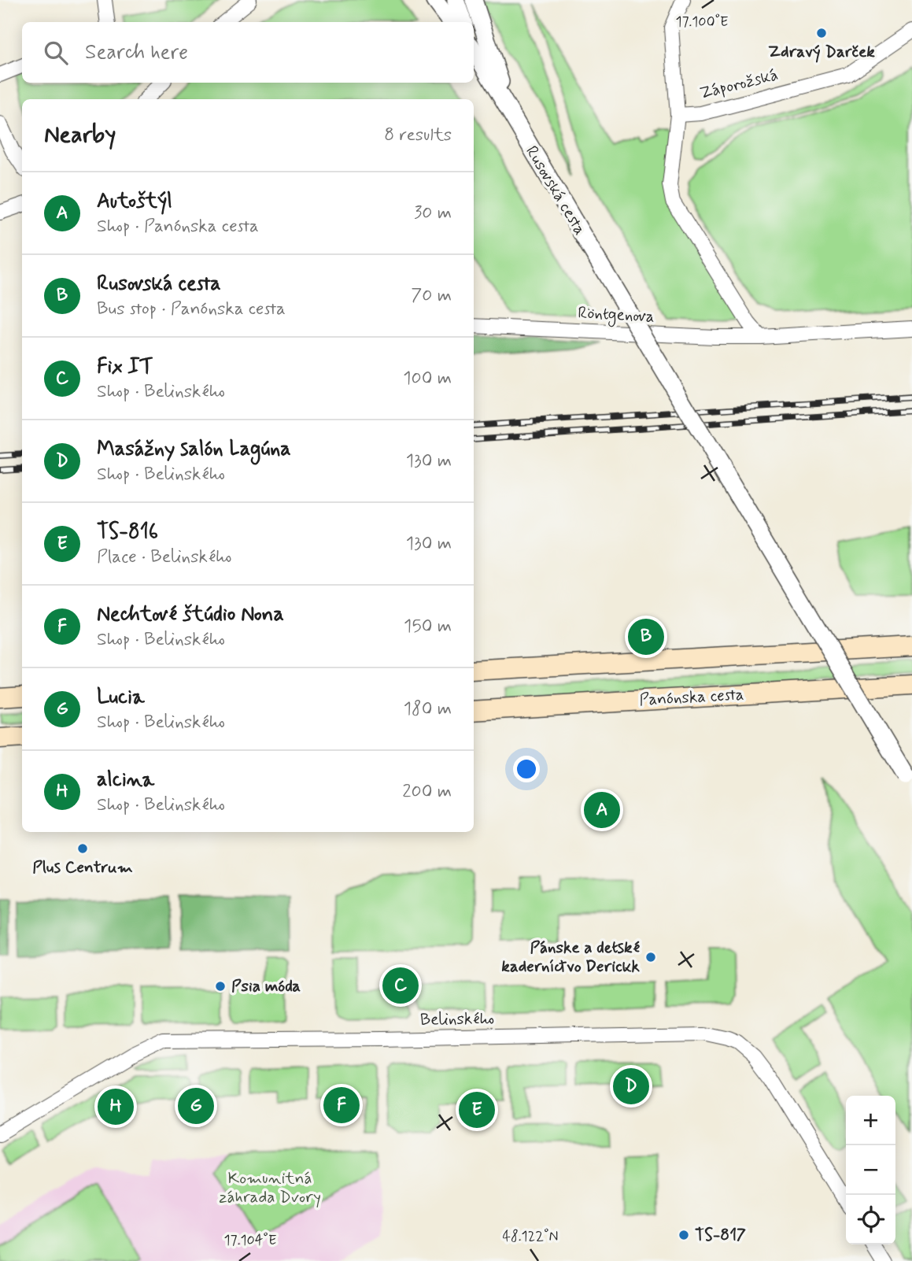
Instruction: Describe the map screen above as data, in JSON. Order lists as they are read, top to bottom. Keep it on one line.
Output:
{"streets":{"main road":["Panónska cesta"],"street":["Záporožská","Rusovská cesta","Röntgenova","Belinského"]},"parks":["Komunitná záhrada Dvory"],"places":["Zdravý Darček","Plus Centrum","Pánske a detské kaderníctvo Derickk","Psia móda","TS-817"],"page":{"search":"Search here","heading":["Nearby","8 results"],"list":[{"mark":"A","name":"Autoštýl","note":"Shop · Panónska cesta","value":"30 m"},{"mark":"B","name":"Rusovská cesta","note":"Bus stop · Panónska cesta","value":"70 m"},{"mark":"C","name":"Fix IT","note":"Shop · Belinského","value":"100 m"},{"mark":"D","name":"Masážny salón Lagúna","note":"Shop · Belinského","value":"130 m"},{"mark":"E","name":"TS-816","note":"Place · Belinského","value":"130 m"},{"mark":"F","name":"Nechtové štúdio Nona","note":"Shop · Belinského","value":"150 m"},{"mark":"G","name":"Lucia","note":"Shop · Belinského","value":"180 m"},{"mark":"H","name":"alcina","note":"Shop · Belinského","value":"200 m"}],"pins":["B","A","C","D","F","G","H","E"],"map_buttons":["+","−"]},"coordinates":["17.100°E","48.122°N","17.104°E"]}
